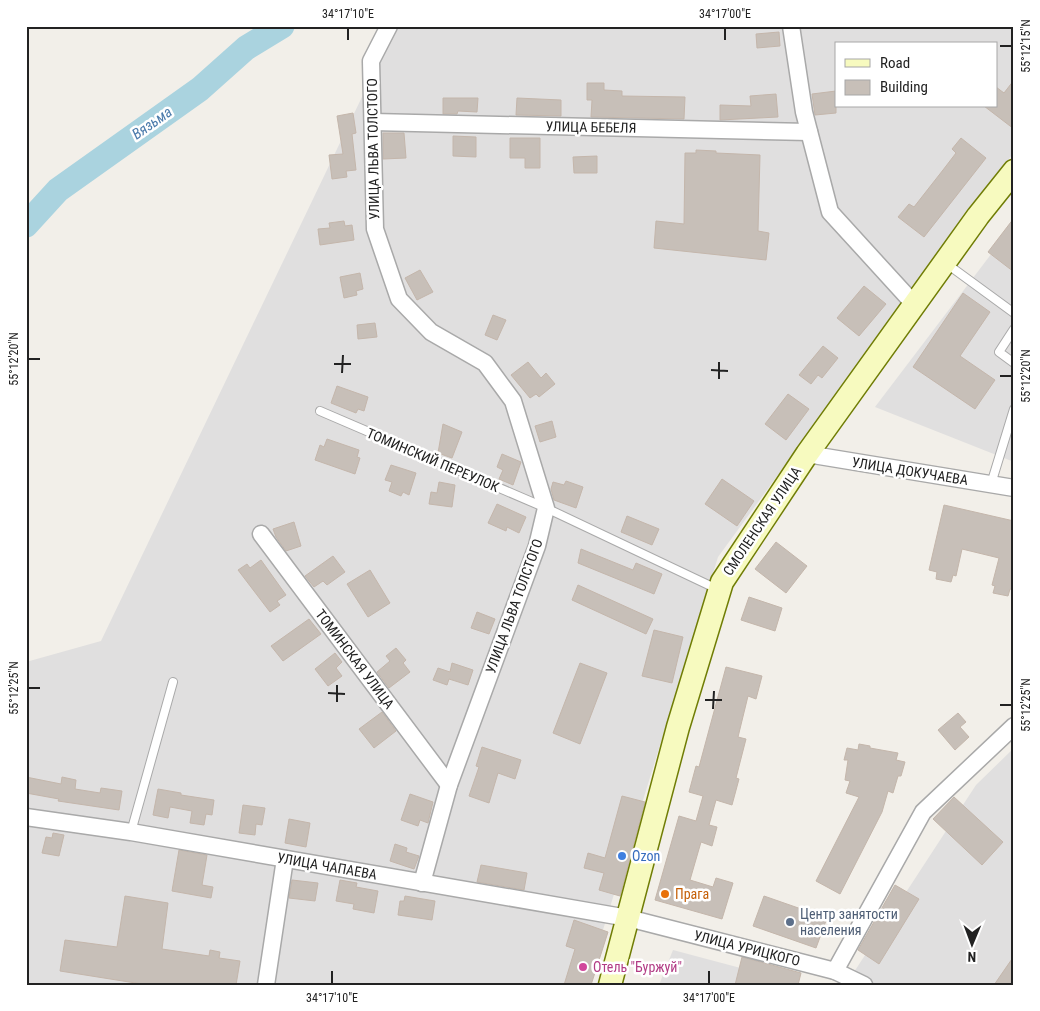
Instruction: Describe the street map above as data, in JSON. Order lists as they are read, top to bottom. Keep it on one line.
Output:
{"streets":{"main road":["СМОЛЕНСКАЯ УЛИЦА"],"street":["УЛИЦА БЕБЕЛЯ","УЛИЦА ЛЬВА ТОЛСТОГО","УЛИЦА ДОКУЧАЕВА","ТОМИНСКАЯ УЛИЦА","УЛИЦА ЧАПАЕВА","УЛИЦА УРИЦКОГО"],"lane":["ТОМИНСКИЙ ПЕРЕУЛОК"]},"crossings":[["УЛИЦА БЕБЕЛЯ","УЛИЦА ЛЬВА ТОЛСТОГО"],["УЛИЦА ЛЬВА ТОЛСТОГО","ТОМИНСКИЙ ПЕРЕУЛОК"],["УЛИЦА ЛЬВА ТОЛСТОГО","ТОМИНСКАЯ УЛИЦА"],["УЛИЦА ЛЬВА ТОЛСТОГО","УЛИЦА ЧАПАЕВА"],["ТОМИНСКИЙ ПЕРЕУЛОК","СМОЛЕНСКАЯ УЛИЦА"],["УЛИЦА ДОКУЧАЕВА","СМОЛЕНСКАЯ УЛИЦА"],["СМОЛЕНСКАЯ УЛИЦА","УЛИЦА ЧАПАЕВА"],["СМОЛЕНСКАЯ УЛИЦА","УЛИЦА УРИЦКОГО"],["УЛИЦА ЧАПАЕВА","УЛИЦА УРИЦКОГО"]],"water":["Вязьма"],"places":["Ozon","Прага","Центр занятости населения","Отель \"Буржуй\""],"legend":["Road","Building"],"north":"bottom","coordinates":["34°17'10\"E","34°17'00\"E","55°12'15\"N","55°12'20\"N","55°12'25\"N"]}
